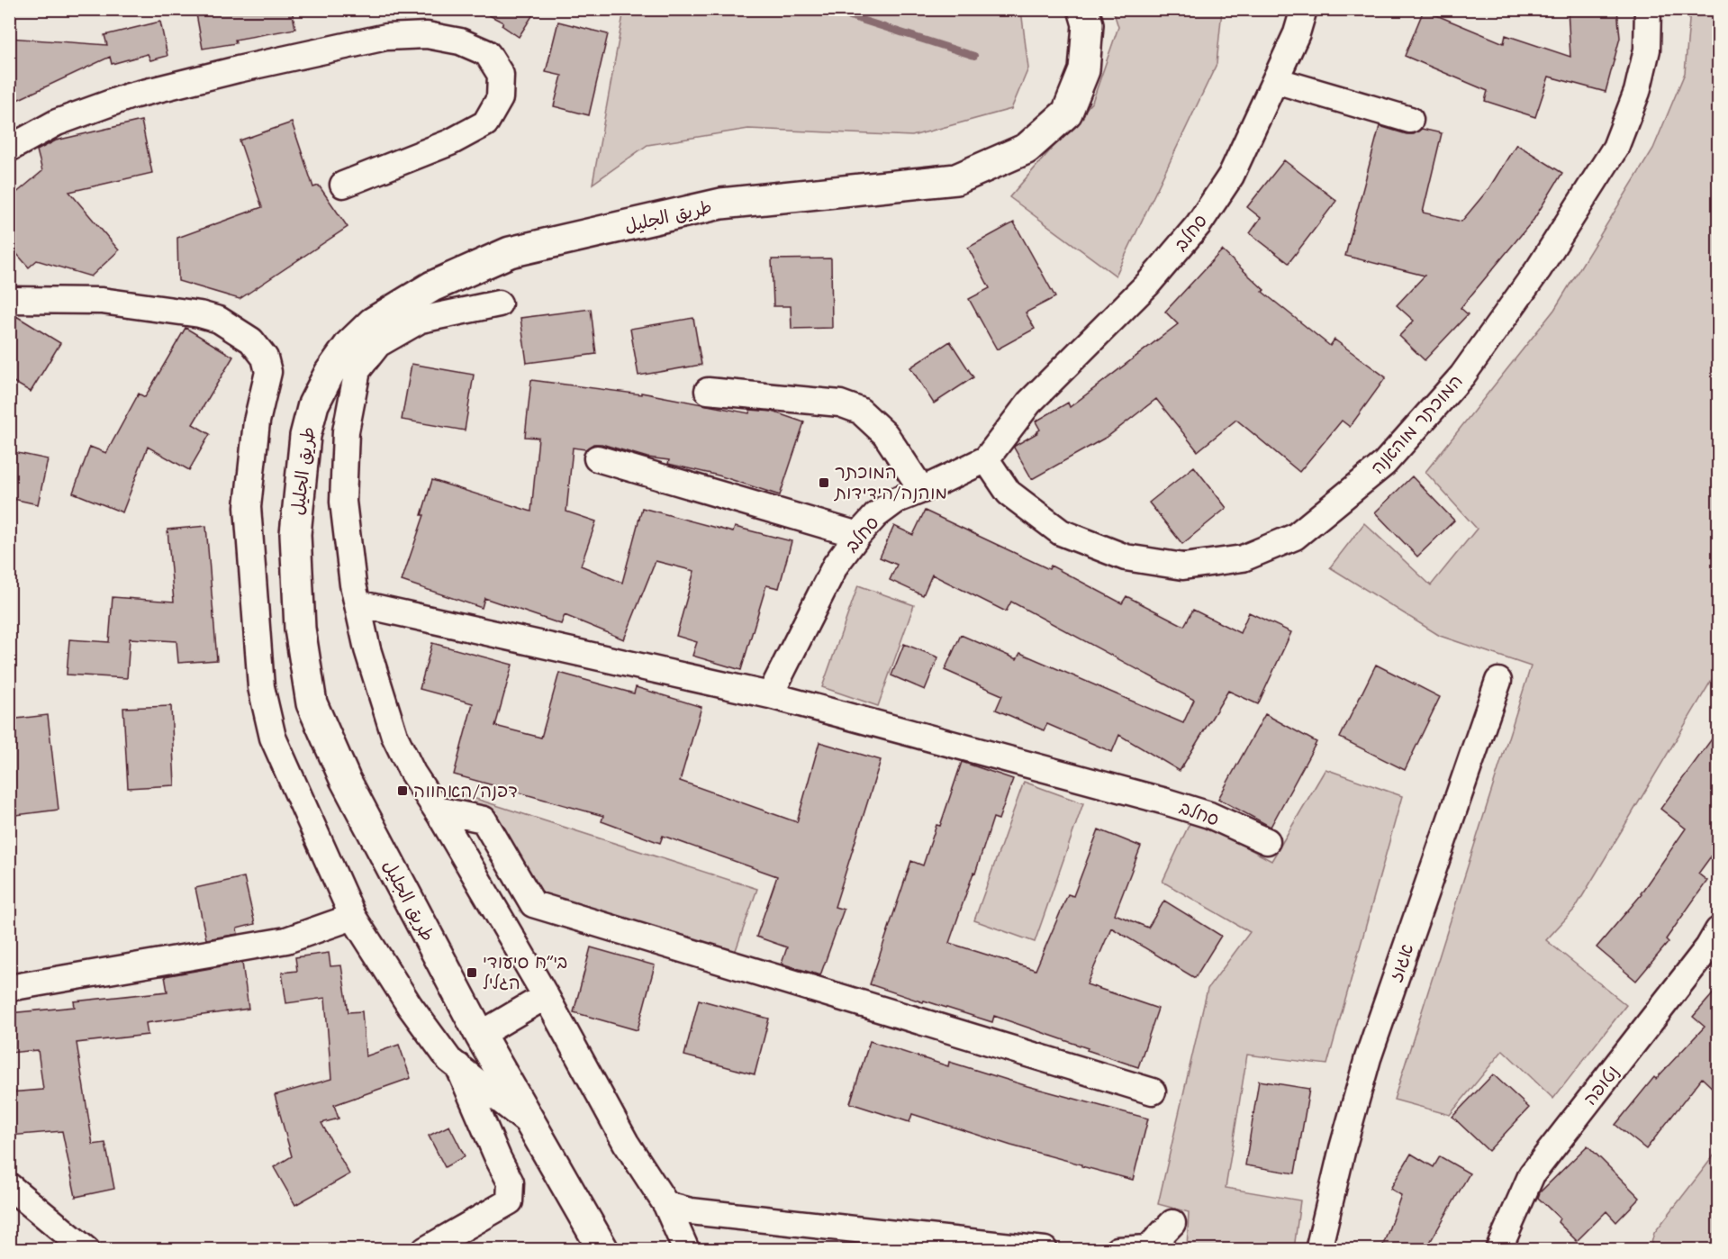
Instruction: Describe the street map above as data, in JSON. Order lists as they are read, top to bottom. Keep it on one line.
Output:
{"streets":{"main road":["طريق الجليل"],"street":["סחלב","המוכתר מוהאנה","אגוז","נטופה"]},"crossings":[["סחלב","המוכתר מוהאנה"]],"places":{"transit":["המוכתר מוהנה/הידידות","דפנה/האחווה","בי״ח סיעודי הגליל"]}}
